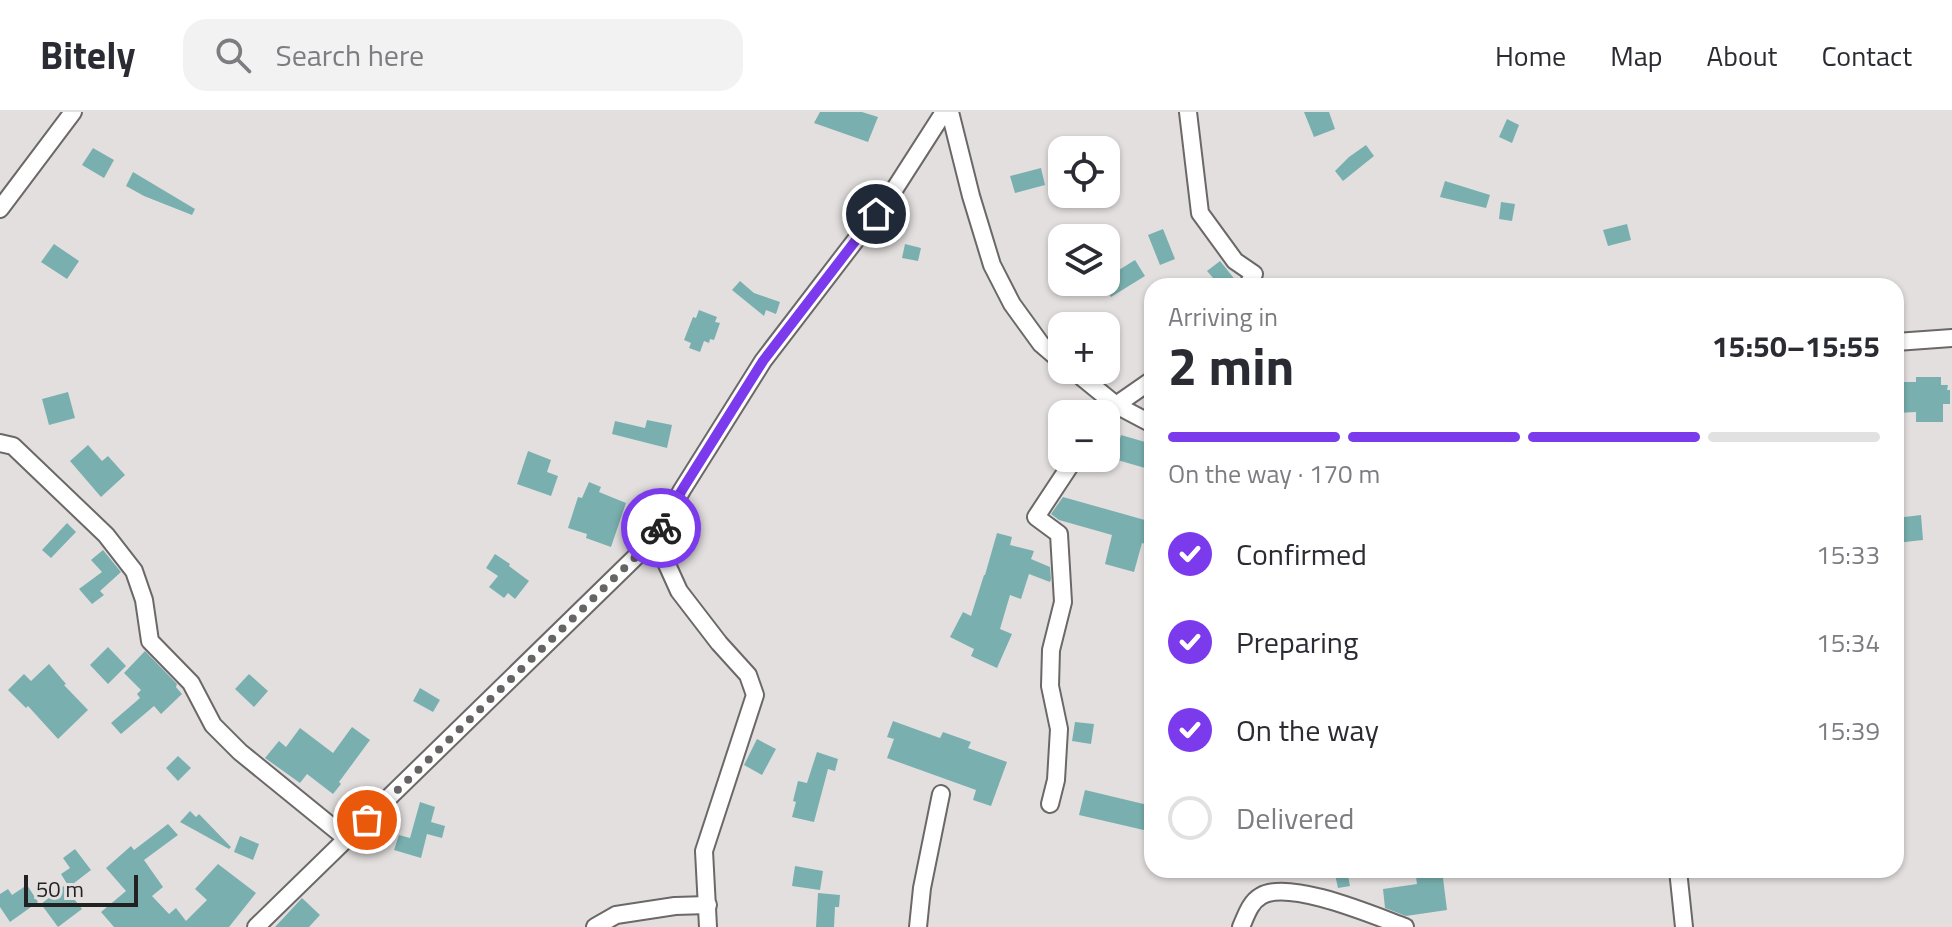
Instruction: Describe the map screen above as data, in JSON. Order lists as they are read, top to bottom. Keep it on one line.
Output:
{"scale_bar":"50 m","page":{"header":"Bitely","search":"Search here","nav":["Home","Map","About","Contact"],"map_buttons":["+","−"],"heading":["2 min","Arriving in","15:50–15:55"],"bar":"On the way · 170 m","list":[["Confirmed","15:33"],["Preparing","15:34"],["On the way","15:39"],"Delivered"],"scale":"50 m"}}
